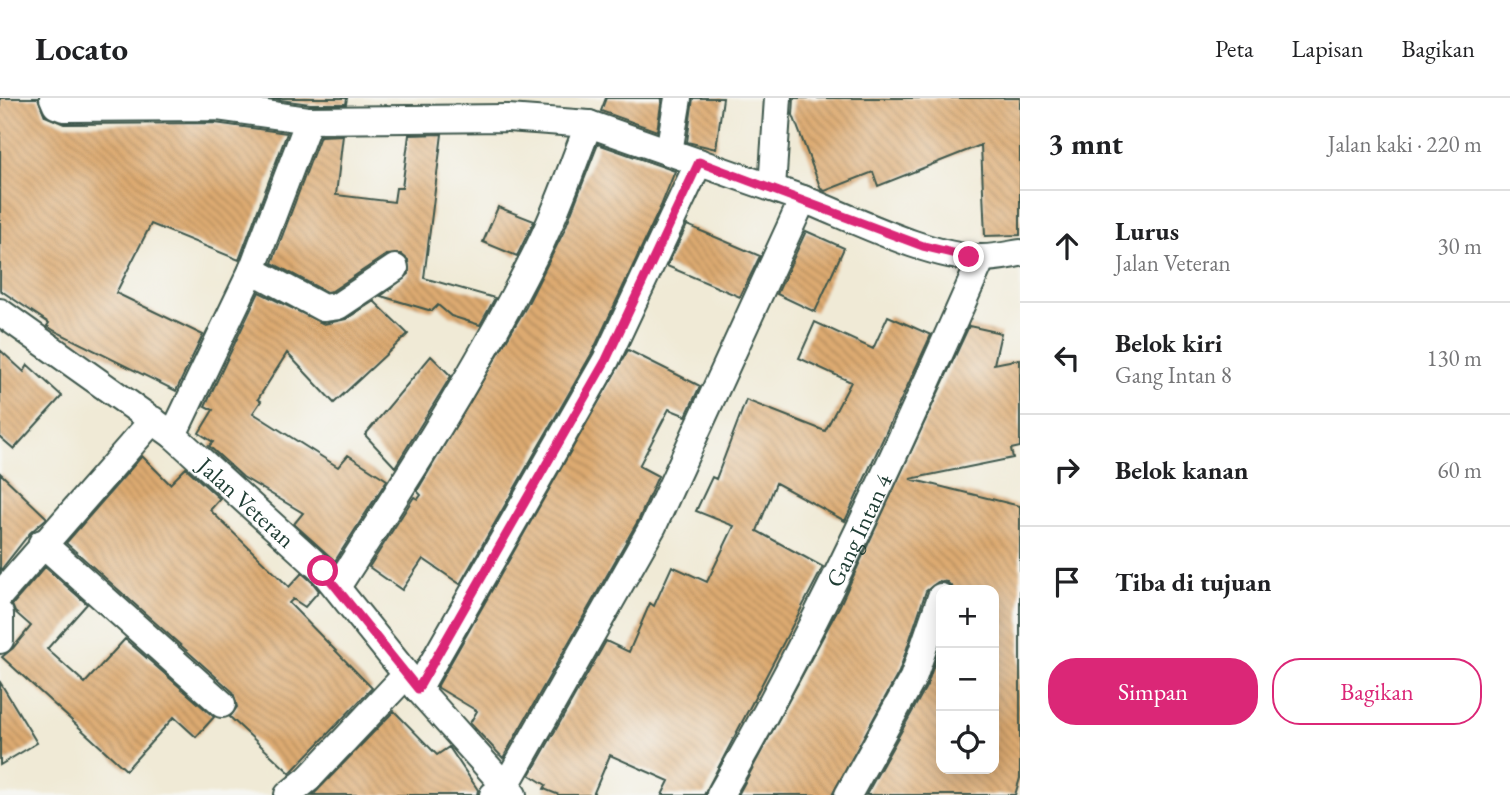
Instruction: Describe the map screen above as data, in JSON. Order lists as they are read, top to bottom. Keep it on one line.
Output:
{"streets":{"street":["Jalan Veteran","Gang Intan 4"]},"page":{"header":"Locato","nav":["Peta","Lapisan","Bagikan"],"heading":["3 mnt","Jalan kaki · 220 m"],"list":[["Lurus","Jalan Veteran","30 m"],["Belok kiri","Gang Intan 8","130 m"],["Belok kanan","60 m"],"Tiba di tujuan"],"map_buttons":["+","−"],"buttons":["Simpan","Bagikan"]}}
